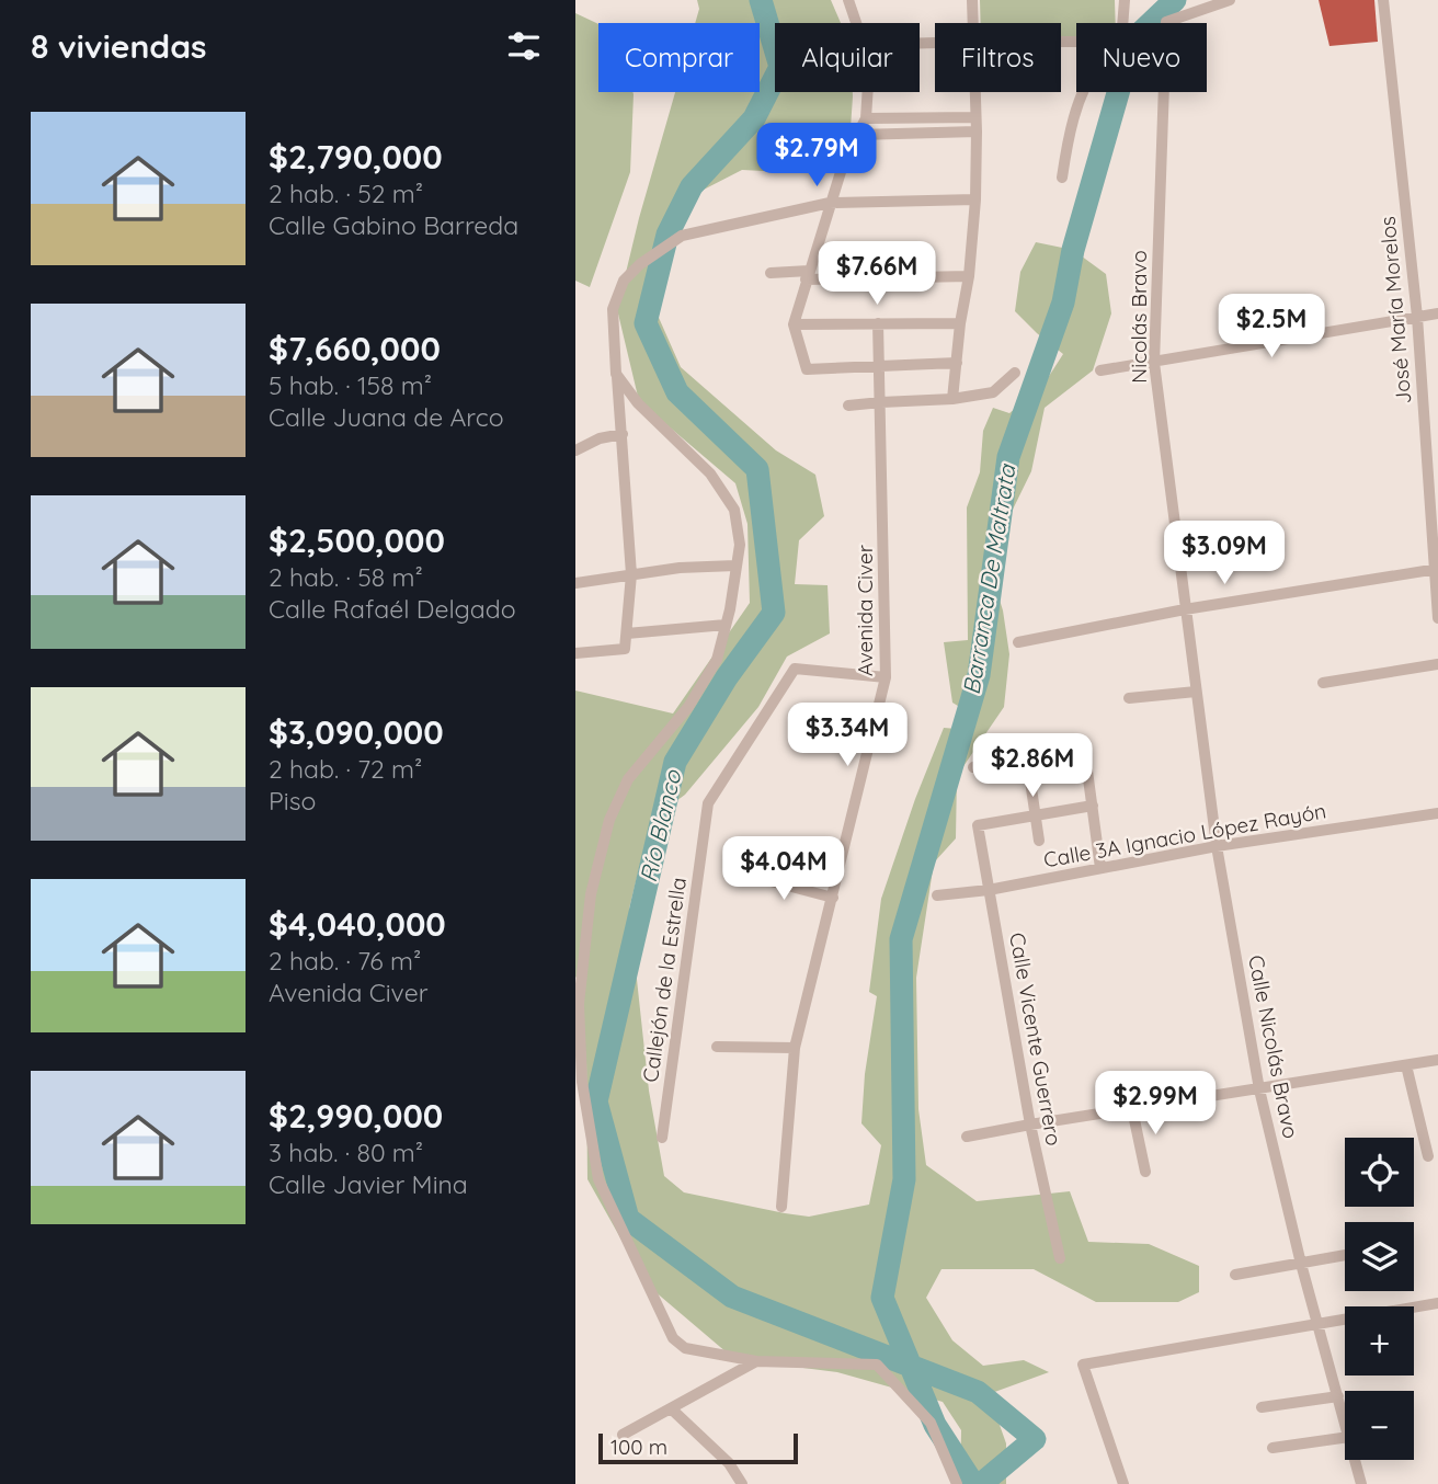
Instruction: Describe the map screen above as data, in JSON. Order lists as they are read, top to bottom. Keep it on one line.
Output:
{"streets":{"street":["José María Morelos","Nicolás Bravo","Avenida Civer","Calle 3A Ignacio López Rayón","Callejón de la Estrella","Calle Vicente Guerrero","Calle Nicolás Bravo"]},"crossings":[["Nicolás Bravo","Calle Nicolás Bravo"],["Avenida Civer","Callejón de la Estrella"],["Calle 3A Ignacio López Rayón","Calle Vicente Guerrero"],["Calle 3A Ignacio López Rayón","Calle Nicolás Bravo"]],"water":["Barranca De Maltrata","Río Blanco"],"scale_bar":"100 m","page":{"heading":"8 viviendas","chip":["Comprar","Alquilar","Filtros","Nuevo"],"list":[{"name":"$2,790,000","note":"2 hab. · 52 m² · Calle Gabino Barreda"},{"name":"$7,660,000","note":"5 hab. · 158 m² · Calle Juana de Arco"},{"name":"$2,500,000","note":"2 hab. · 58 m² · Calle Rafaél Delgado"},{"name":"$3,090,000","note":"2 hab. · 72 m² · Piso"},{"name":"$4,040,000","note":"2 hab. · 76 m² · Avenida Civer"},{"name":"$2,990,000","note":"3 hab. · 80 m² · Calle Javier Mina"}],"price":["$2.79M","$7.66M","$2.5M","$3.09M","$3.34M","$2.86M","$4.04M","$2.99M"],"map_buttons":["+","−"],"scale":"100 m"}}
